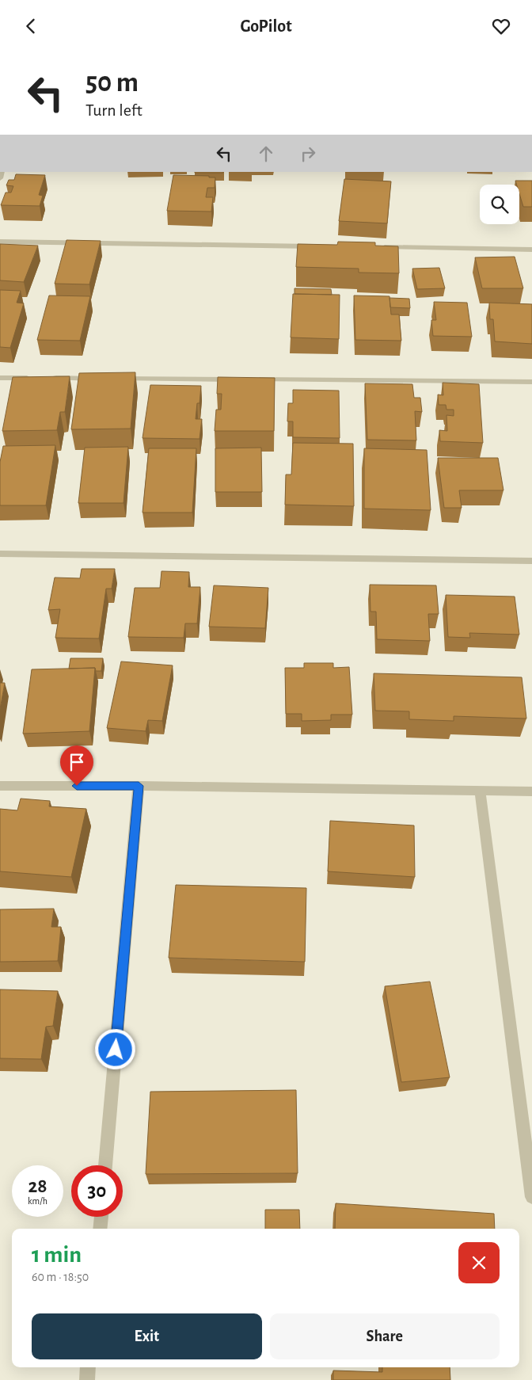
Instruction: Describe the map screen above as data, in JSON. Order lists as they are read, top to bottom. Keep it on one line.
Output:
{"page":{"header":"GoPilot","turn":["50 m","Turn left"],"speed":"28 km/h","limit":"30","heading":["1 min","60 m · 18:50"],"buttons":["Exit","Share"]}}
